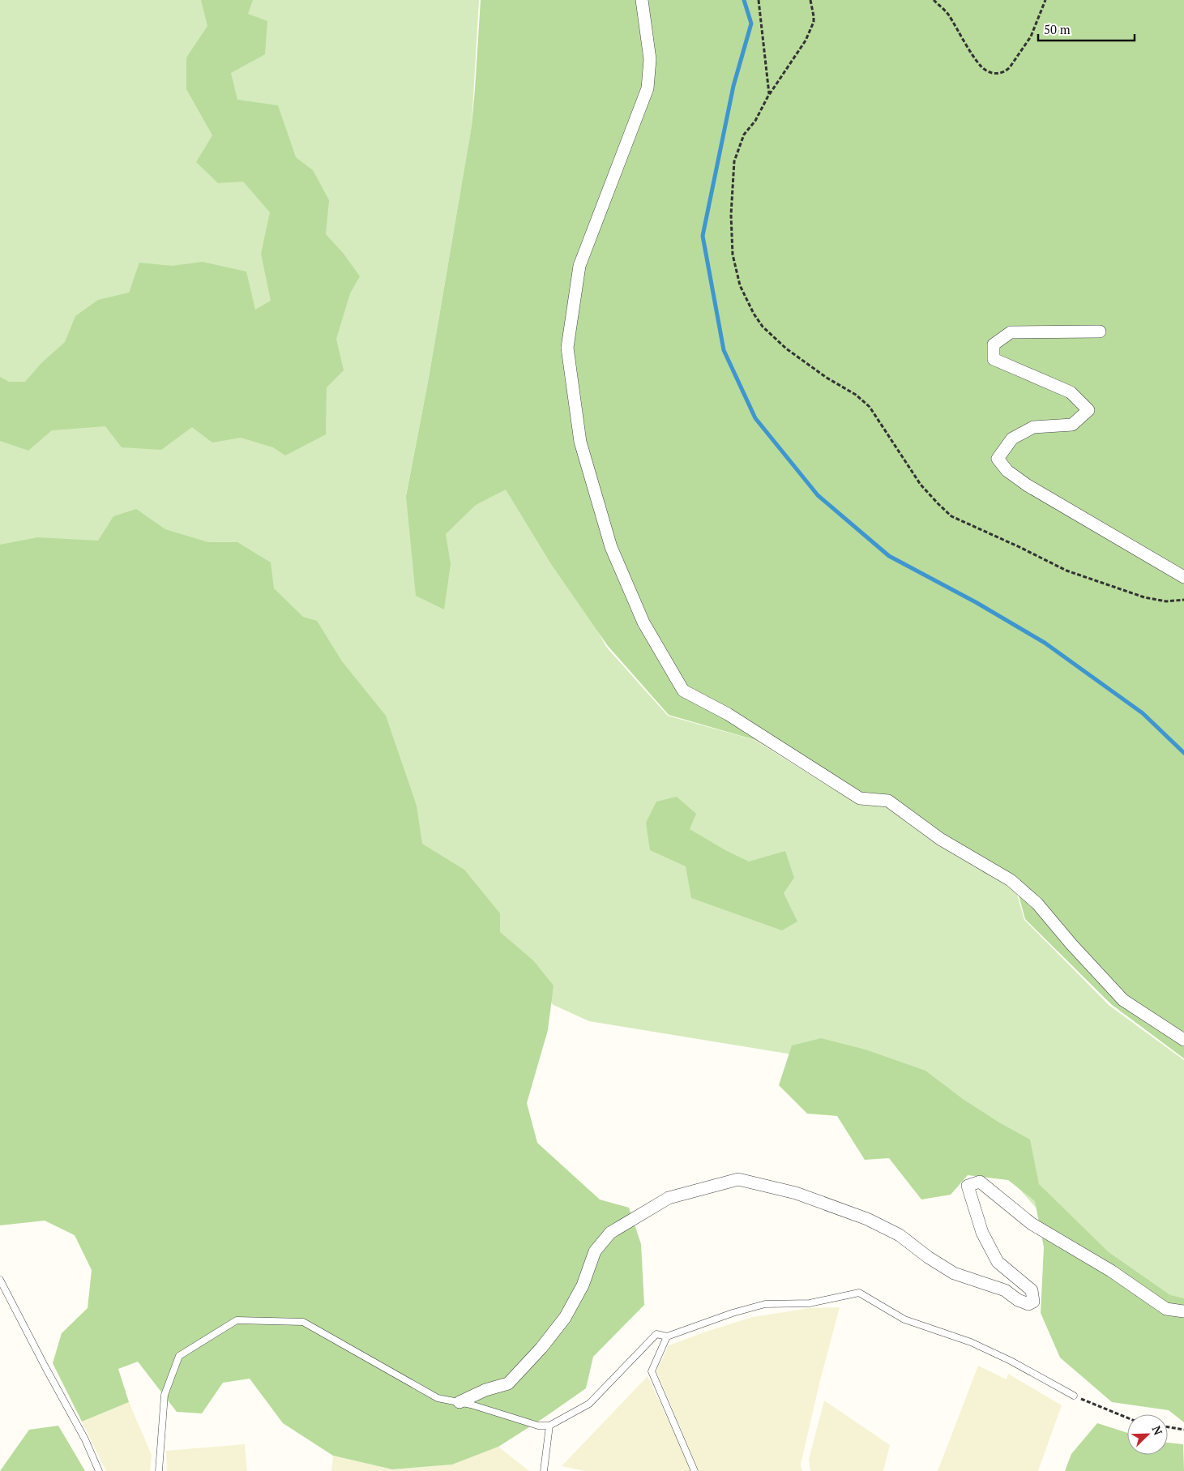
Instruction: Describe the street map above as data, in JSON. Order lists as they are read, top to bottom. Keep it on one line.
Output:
{"scale_bar":"50 m","north":"top right"}
